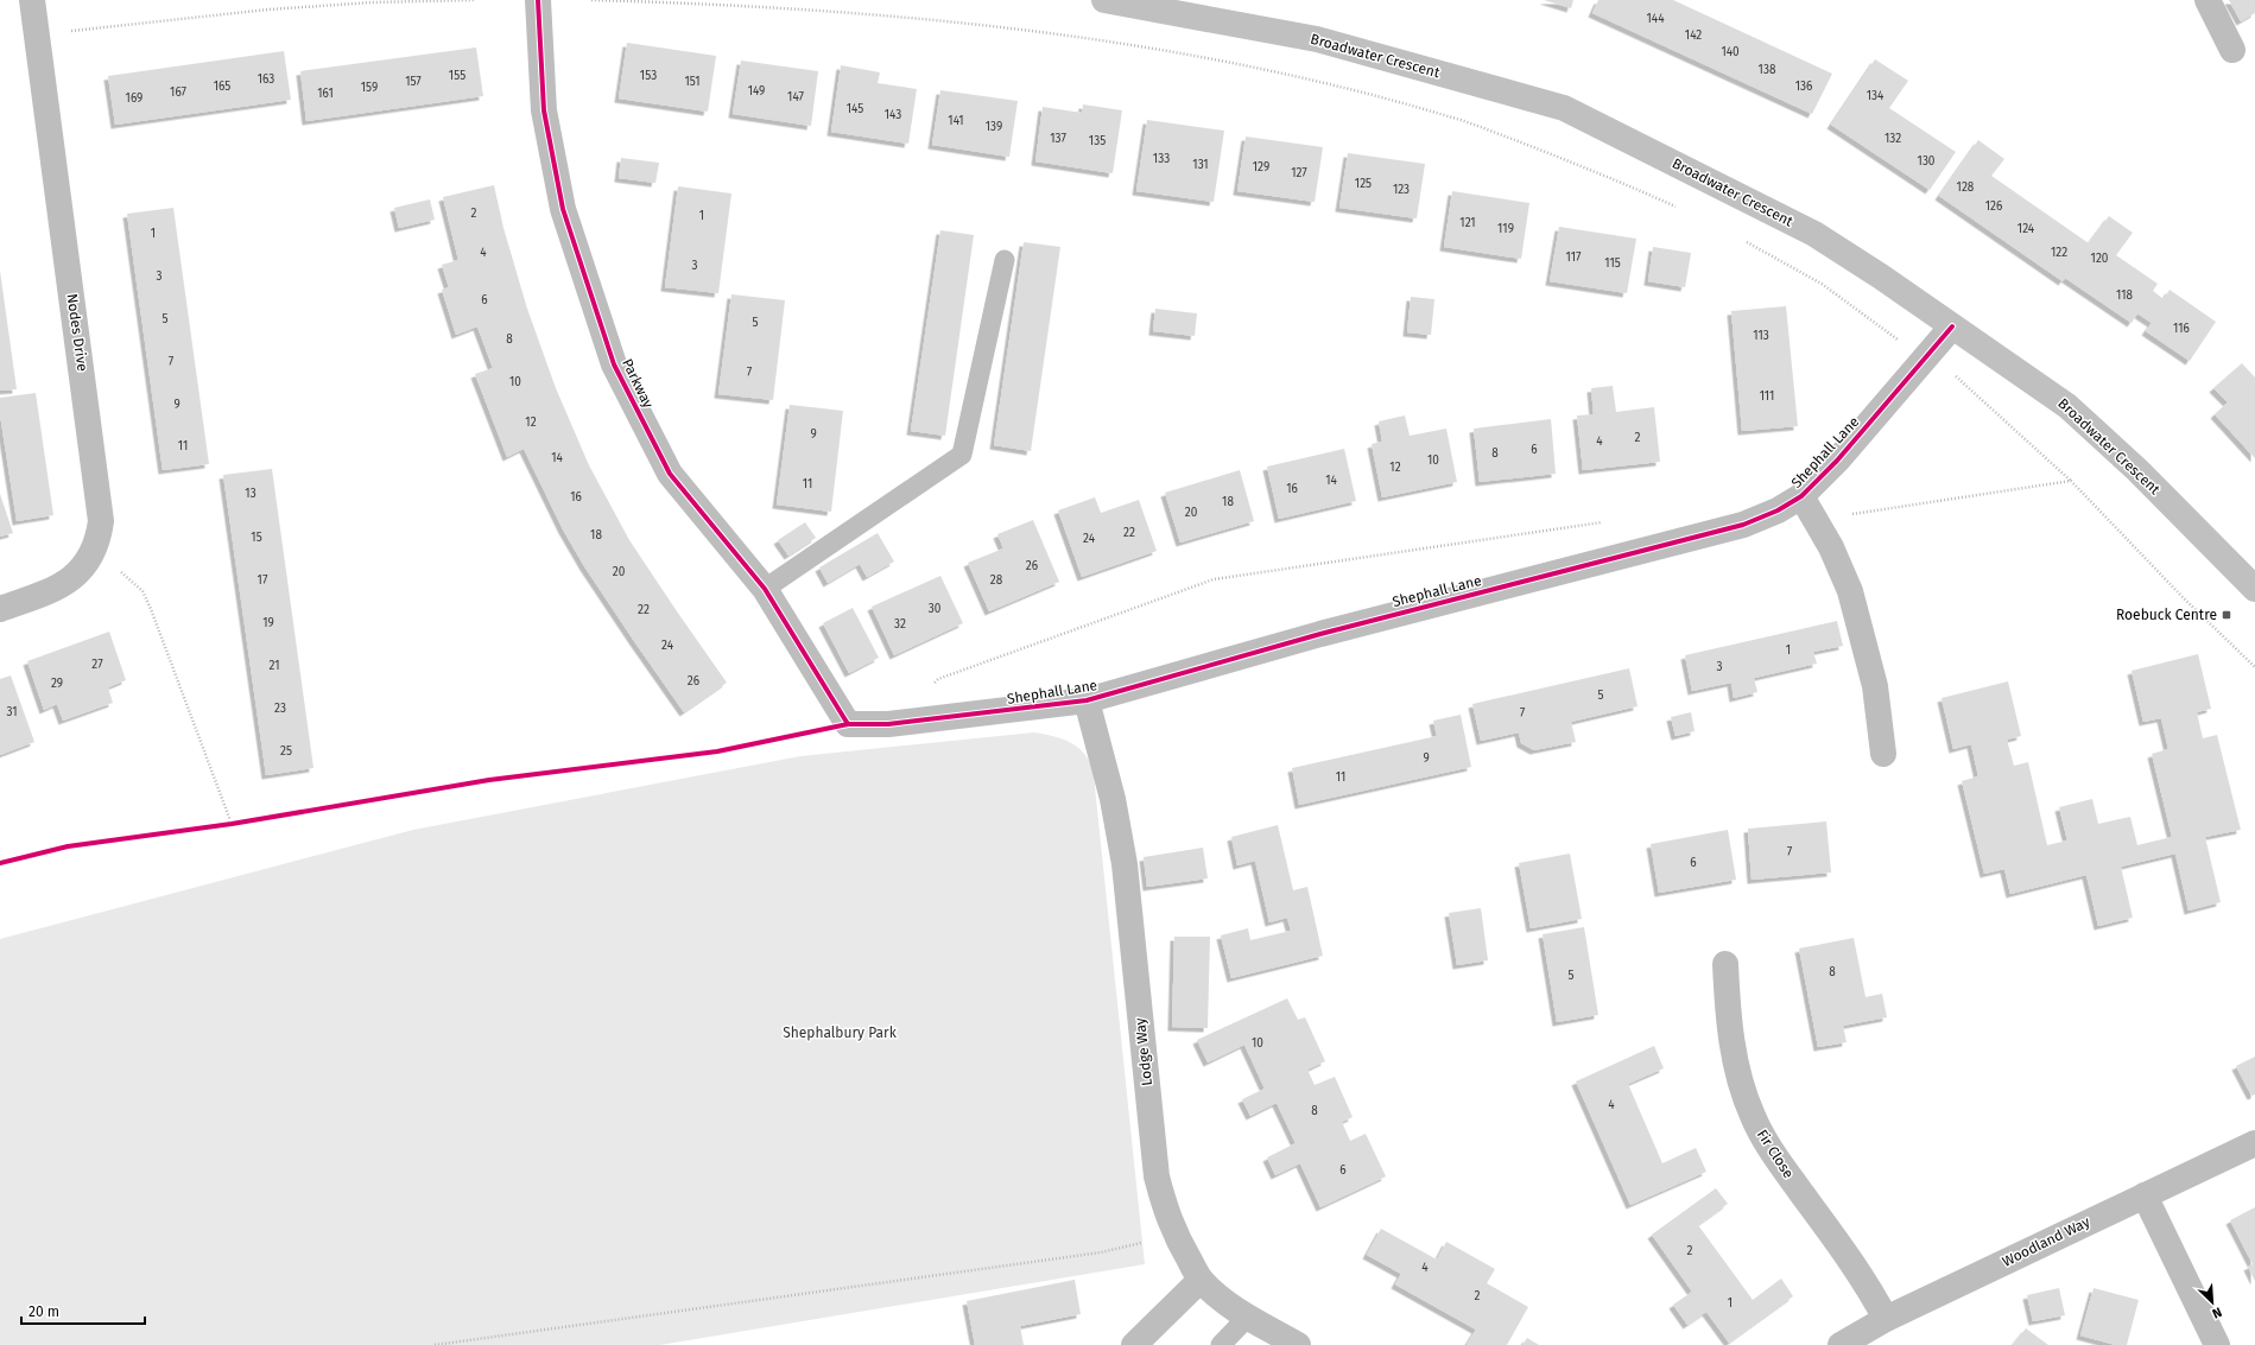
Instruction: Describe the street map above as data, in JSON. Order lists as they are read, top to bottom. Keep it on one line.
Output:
{"streets":{"street":["Broadwater Crescent","Nodes Drive","Parkway","Shephall Lane","Lodge Way","Fir Close","Woodland Way"]},"crossings":[["Broadwater Crescent","Shephall Lane"],["Parkway","Shephall Lane"],["Shephall Lane","Lodge Way"],["Fir Close","Woodland Way"]],"parks":["Shephalbury Park"],"places":{"transit":["Roebuck Centre"]},"house_numbers":["144","142","140","138","155","153","163","157","151","165","136","159","149","167","161","134","147","169","145","143","141","139","137","132","135","133","130","131","129","127","125","128","123","126","2","1","121","119","124","1","4","122","117","120","115","3","3","118","6","5","5","116","113","8","7","7","10","111","9","12","9","2","4","11","6","8","14","10","12","14","11","16","13","16","18","20","22","18","15","24","26","20","17","28","30","22","19","32","24","1","27","21","3","26","29","5","23","31","7","25","9","11","7","6","8","5","10","4","8","6","2","4","2","1"],"scale_bar":"20 m","north":"bottom right"}
